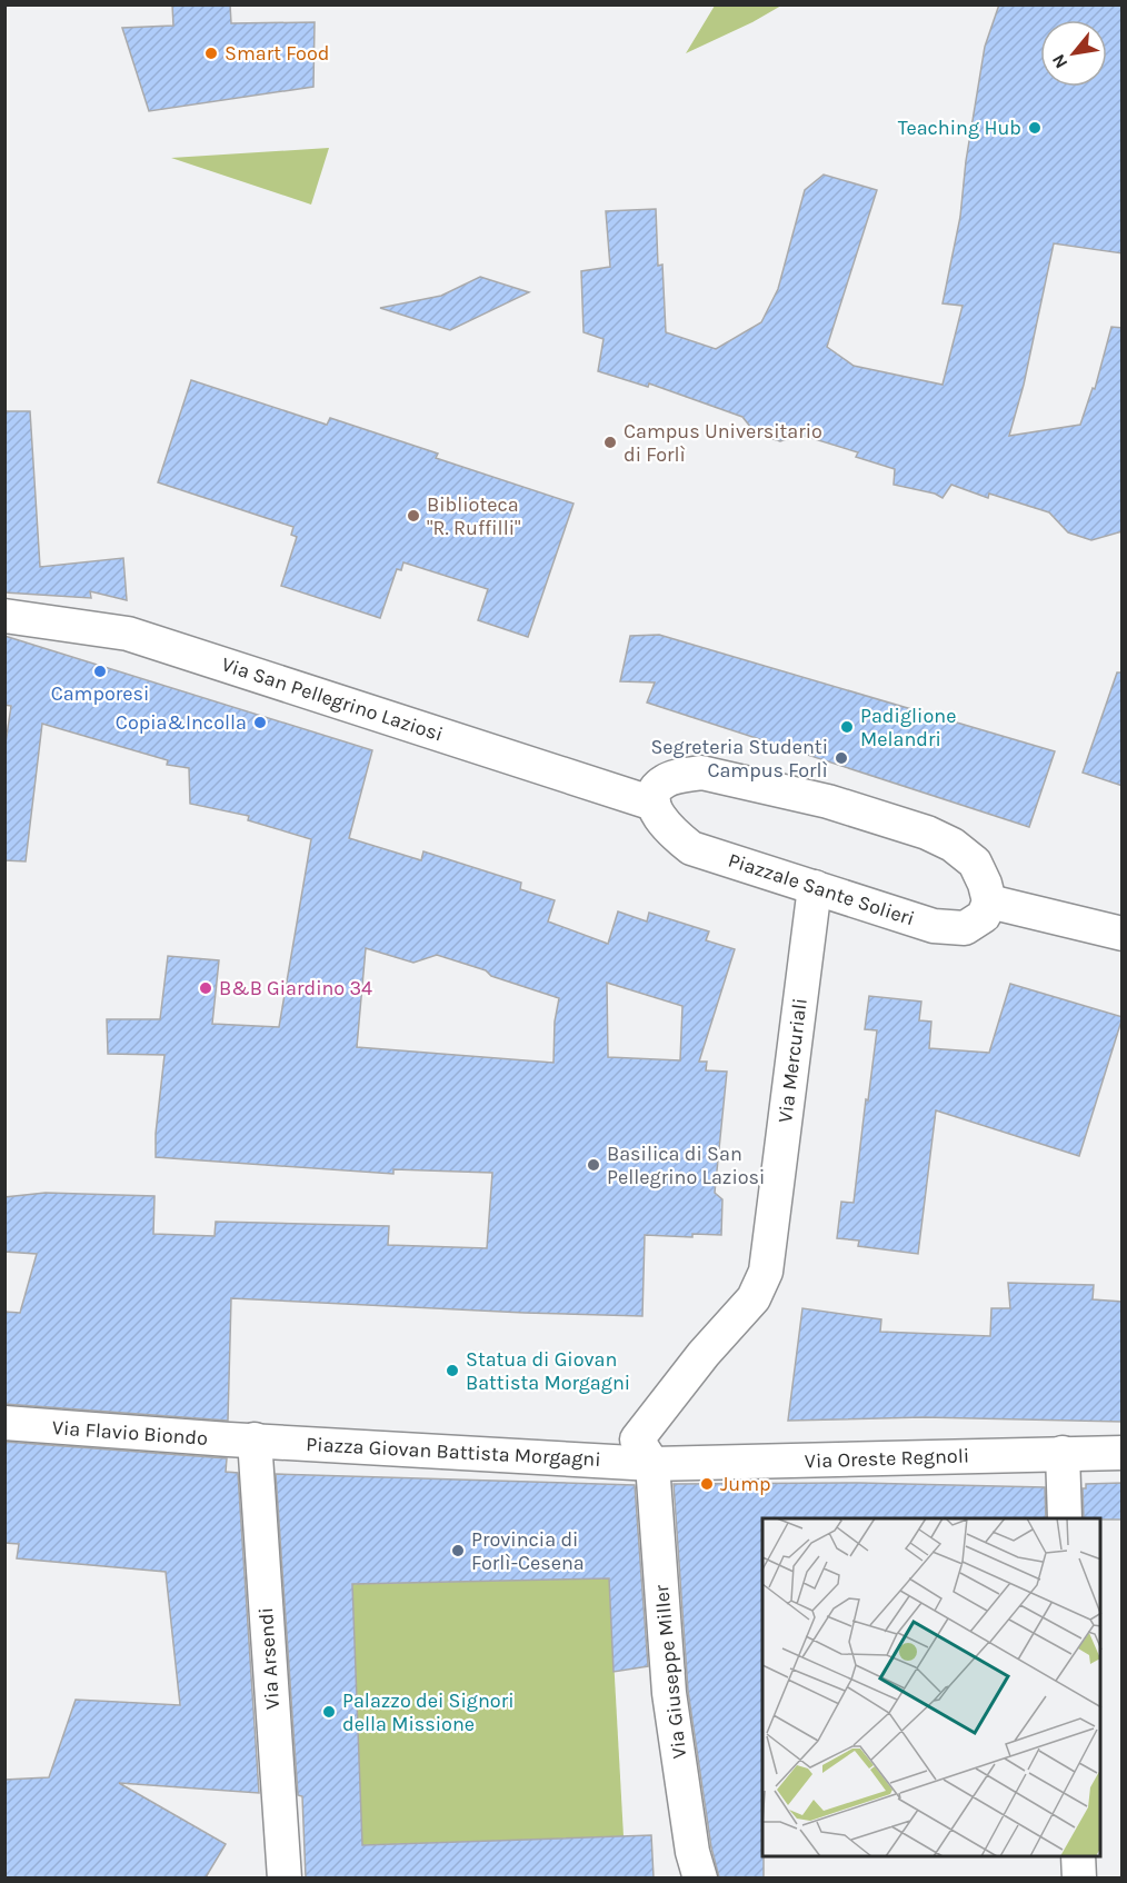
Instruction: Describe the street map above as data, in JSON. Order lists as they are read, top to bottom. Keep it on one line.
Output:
{"streets":{"street":["Via San Pellegrino Laziosi","Piazzale Sante Solieri","Via Mercuriali","Via Flavio Biondo","Piazza Giovan Battista Morgagni","Via Oreste Regnoli","Via Arsendi","Via Giuseppe Miller"]},"crossings":[["Via San Pellegrino Laziosi","Piazzale Sante Solieri"],["Piazzale Sante Solieri","Via Mercuriali"],["Via Mercuriali","Piazza Giovan Battista Morgagni"],["Via Mercuriali","Via Oreste Regnoli"],["Via Mercuriali","Via Giuseppe Miller"],["Via Flavio Biondo","Piazza Giovan Battista Morgagni"],["Via Flavio Biondo","Via Arsendi"],["Piazza Giovan Battista Morgagni","Via Oreste Regnoli"],["Piazza Giovan Battista Morgagni","Via Arsendi"],["Piazza Giovan Battista Morgagni","Via Giuseppe Miller"],["Via Oreste Regnoli","Via Giuseppe Miller"]],"places":["Smart Food","Teaching Hub","Campus Universitario di Forlì","Biblioteca \"R. Ruffilli\"","Camporesi","Copia&Incolla","Padiglione Melandri","Segreteria Studenti Campus Forlì","B&B Giardino 34","Basilica di San Pellegrino Laziosi","Statua di Giovan Battista Morgagni","Jump","Provincia di Forlì-Cesena","Palazzo dei Signori della Missione"],"north":"bottom left"}
